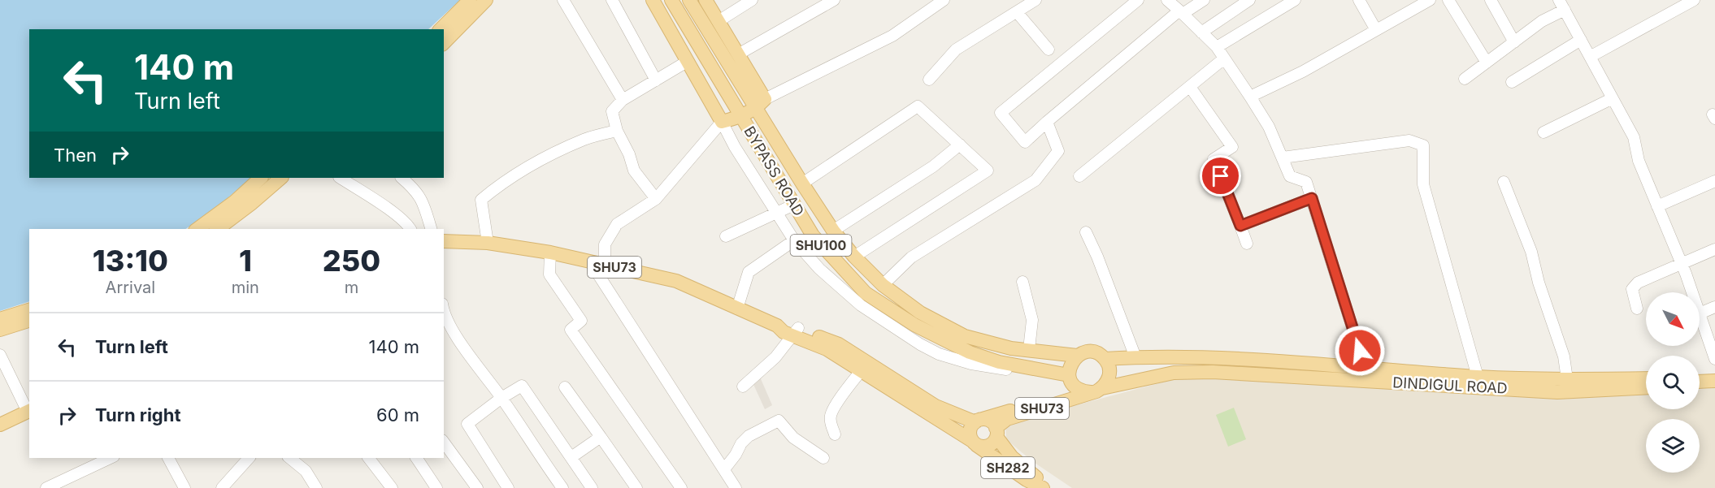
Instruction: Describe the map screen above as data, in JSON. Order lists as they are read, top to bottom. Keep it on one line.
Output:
{"streets":{"main road":["BYPASS ROAD","SHU100","SHU73","DINDIGUL ROAD","SH282"]},"crossings":[["BYPASS ROAD","SHU100"],["BYPASS ROAD","SHU73"],["BYPASS ROAD","DINDIGUL ROAD"],["SHU100","SHU73"],["SHU100","DINDIGUL ROAD"],["SHU73","DINDIGUL ROAD"],["SHU73","SH282"]],"north":"bottom right","page":{"turn":["140 m","Turn left"],"then":"Then","eta":["13:10","Arrival","1","min","250","m"],"list":[{"name":"Turn left","value":"140 m"},{"name":"Turn right","value":"60 m"}]}}
